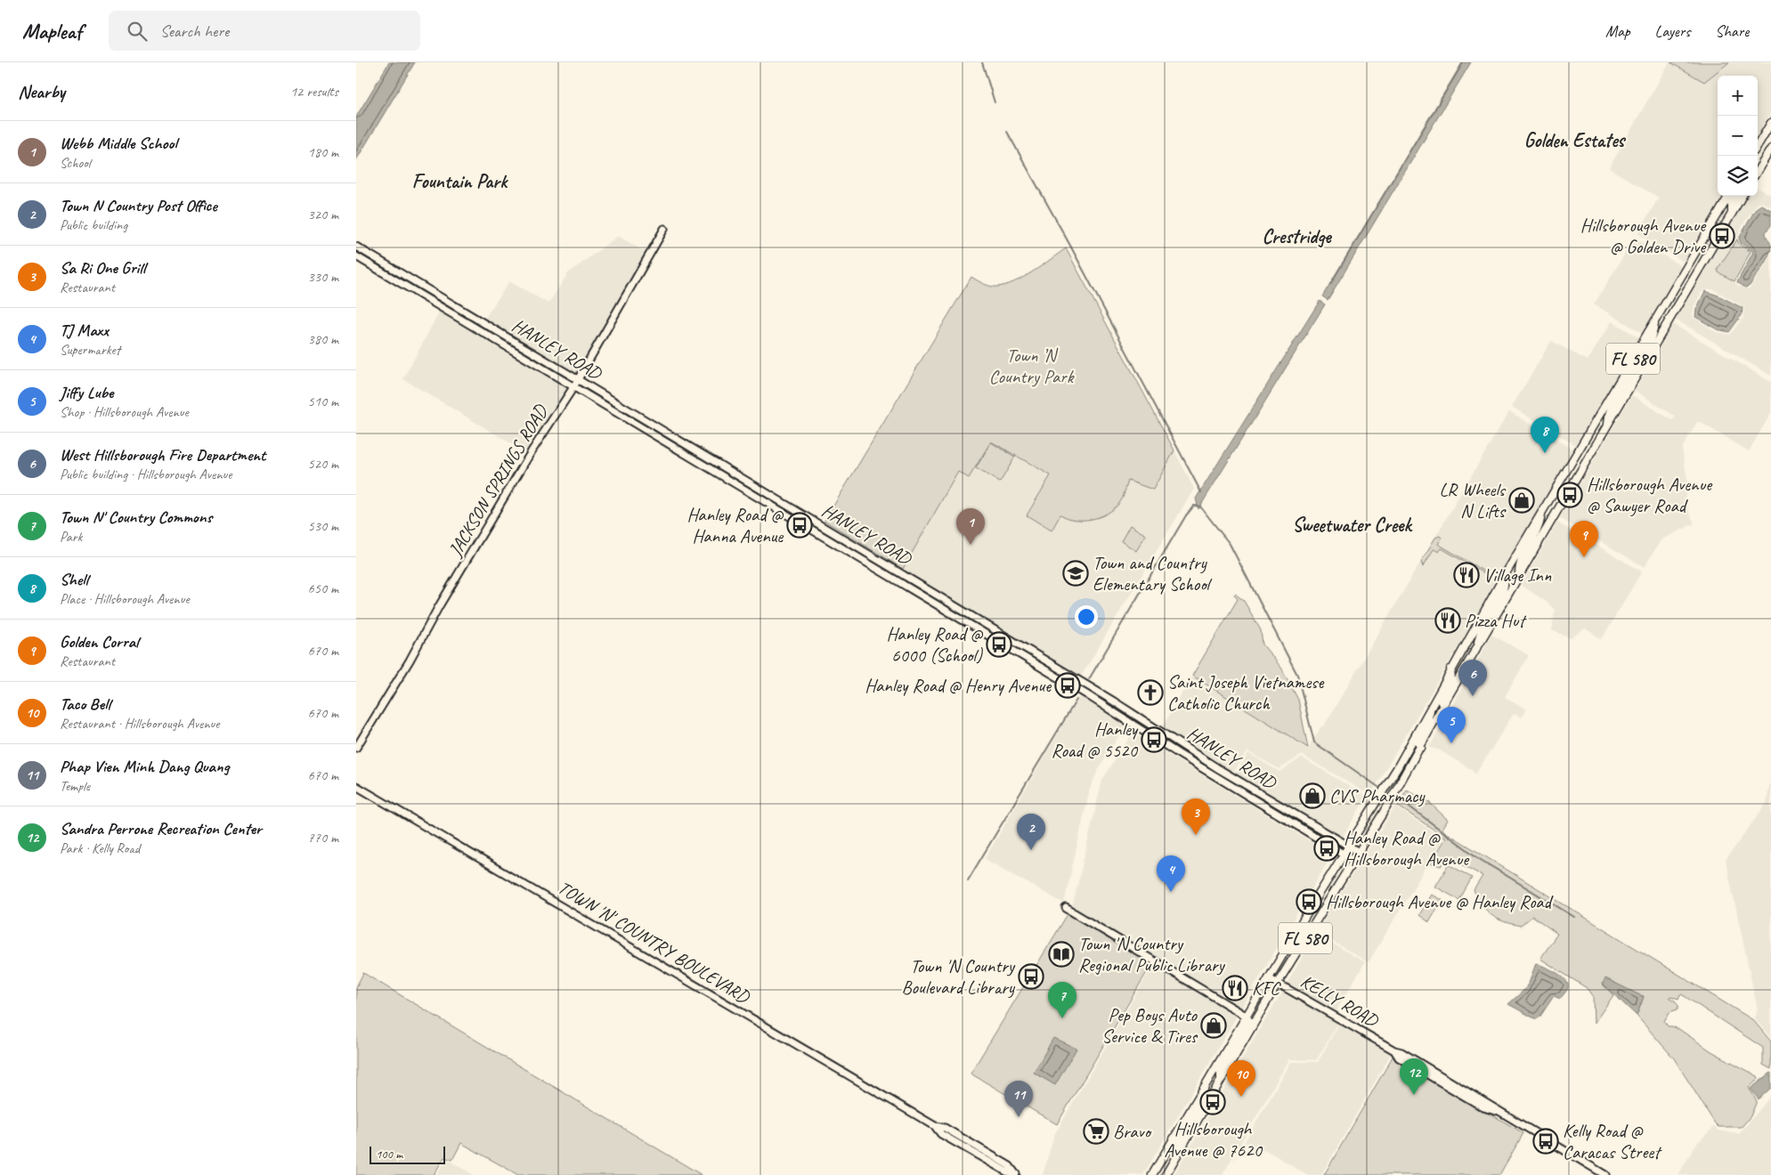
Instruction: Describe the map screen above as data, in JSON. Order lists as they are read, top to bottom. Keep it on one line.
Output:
{"streets":{"main road":["HANLEY ROAD","FL 580","JACKSON SPRINGS ROAD","TOWN 'N' COUNTRY BOULEVARD","KELLY ROAD"]},"crossings":[["HANLEY ROAD","FL 580"],["HANLEY ROAD","JACKSON SPRINGS ROAD"],["FL 580","KELLY ROAD"]],"districts":["Golden Estates","Fountain Park","Crestridge","Sweetwater Creek"],"parks":["Town ’N Country Park"],"places":{"bus stop":["Hillsborough Avenue @ Golden Drive","Hillsborough Avenue @ Sawyer Road","Hanley Road @ Hanna Avenue","Hanley Road @ 6000 (School)","Hanley Road @ Henry Avenue","Hanley Road @ 5520","Hanley Road @ Hillsborough Avenue","Hillsborough Avenue @ Hanley Road","Town 'N Country Boulevard Library","Hillsborough Avenue @ 7620","Kelly Road @ Caracas Street"],"shop":["LR Wheels N Lifts","CVS Pharmacy","Pep Boys Auto Service & Tires"],"school or university":["Town and Country Elementary School"],"restaurant":["Village Inn","Pizza Hut","KFC"],"church":["Saint Joseph Vietnamese Catholic Church"],"library":["Town 'N Country Regional Public Library"],"supermarket":["Bravo"]},"scale_bar":"100 m","page":{"header":"Mapleaf","search":"Search here","nav":["Map","Layers","Share"],"heading":["Nearby","12 results"],"map_buttons":["+","−"],"list":[{"mark":"1","name":"Webb Middle School","note":"School","value":"180 m"},{"mark":"2","name":"Town N Country Post Office","note":"Public building","value":"320 m"},{"mark":"3","name":"Sa Ri One Grill","note":"Restaurant","value":"330 m"},{"mark":"4","name":"TJ Maxx","note":"Supermarket","value":"380 m"},{"mark":"5","name":"Jiffy Lube","note":"Shop · Hillsborough Avenue","value":"510 m"},{"mark":"6","name":"West Hillsborough Fire Department","note":"Public building · Hillsborough Avenue","value":"520 m"},{"mark":"7","name":"Town N' Country Commons","note":"Park","value":"530 m"},{"mark":"8","name":"Shell","note":"Place · Hillsborough Avenue","value":"650 m"},{"mark":"9","name":"Golden Corral","note":"Restaurant","value":"670 m"},{"mark":"10","name":"Taco Bell","note":"Restaurant · Hillsborough Avenue","value":"670 m"},{"mark":"11","name":"Phap Vien Minh Dang Quang","note":"Temple","value":"670 m"},{"mark":"12","name":"Sandra Perrone Recreation Center","note":"Park · Kelly Road","value":"770 m"}],"pins":["8","1","9","6","5","3","2","4","7","12","10","11"],"scale":"100 m"}}
